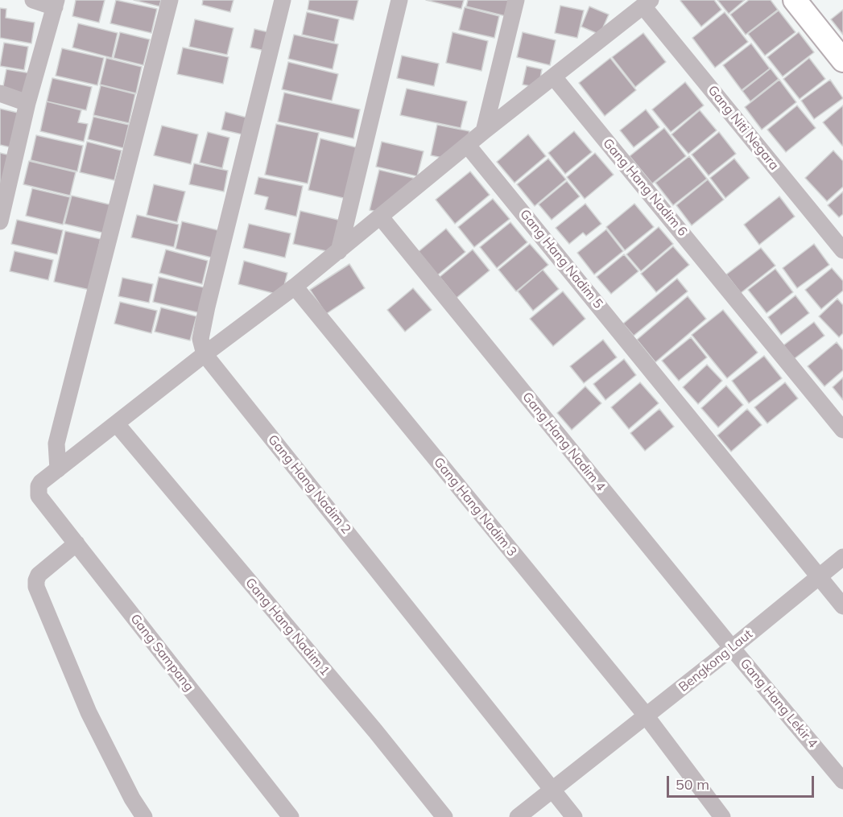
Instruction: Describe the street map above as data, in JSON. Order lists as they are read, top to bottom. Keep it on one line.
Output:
{"streets":{"street":["Gang Niti Negara","Gang Hang Nadim 6","Gang Hang Nadim 5","Gang Hang Nadim 4","Gang Hang Nadim 2","Gang Hang Nadim 3","Gang Hang Nadim 1","Gang Sampang","Bengkong Laut","Gang Hang Lekir 4"]},"crossings":[["Gang Hang Nadim 5","Bengkong Laut"],["Gang Hang Nadim 4","Bengkong Laut"],["Gang Hang Nadim 4","Gang Hang Lekir 4"],["Gang Hang Nadim 2","Bengkong Laut"],["Gang Hang Nadim 3","Bengkong Laut"],["Bengkong Laut","Gang Hang Lekir 4"]],"scale_bar":"50 m"}
